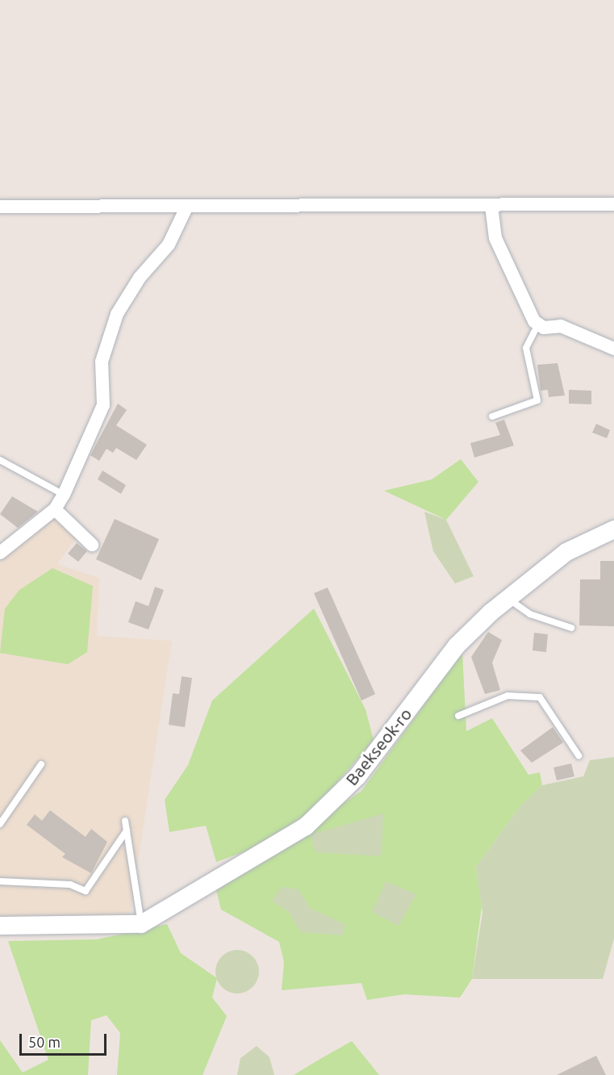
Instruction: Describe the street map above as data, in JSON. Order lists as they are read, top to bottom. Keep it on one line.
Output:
{"streets":{"street":["Baekseok-ro"]},"scale_bar":"50 m"}
